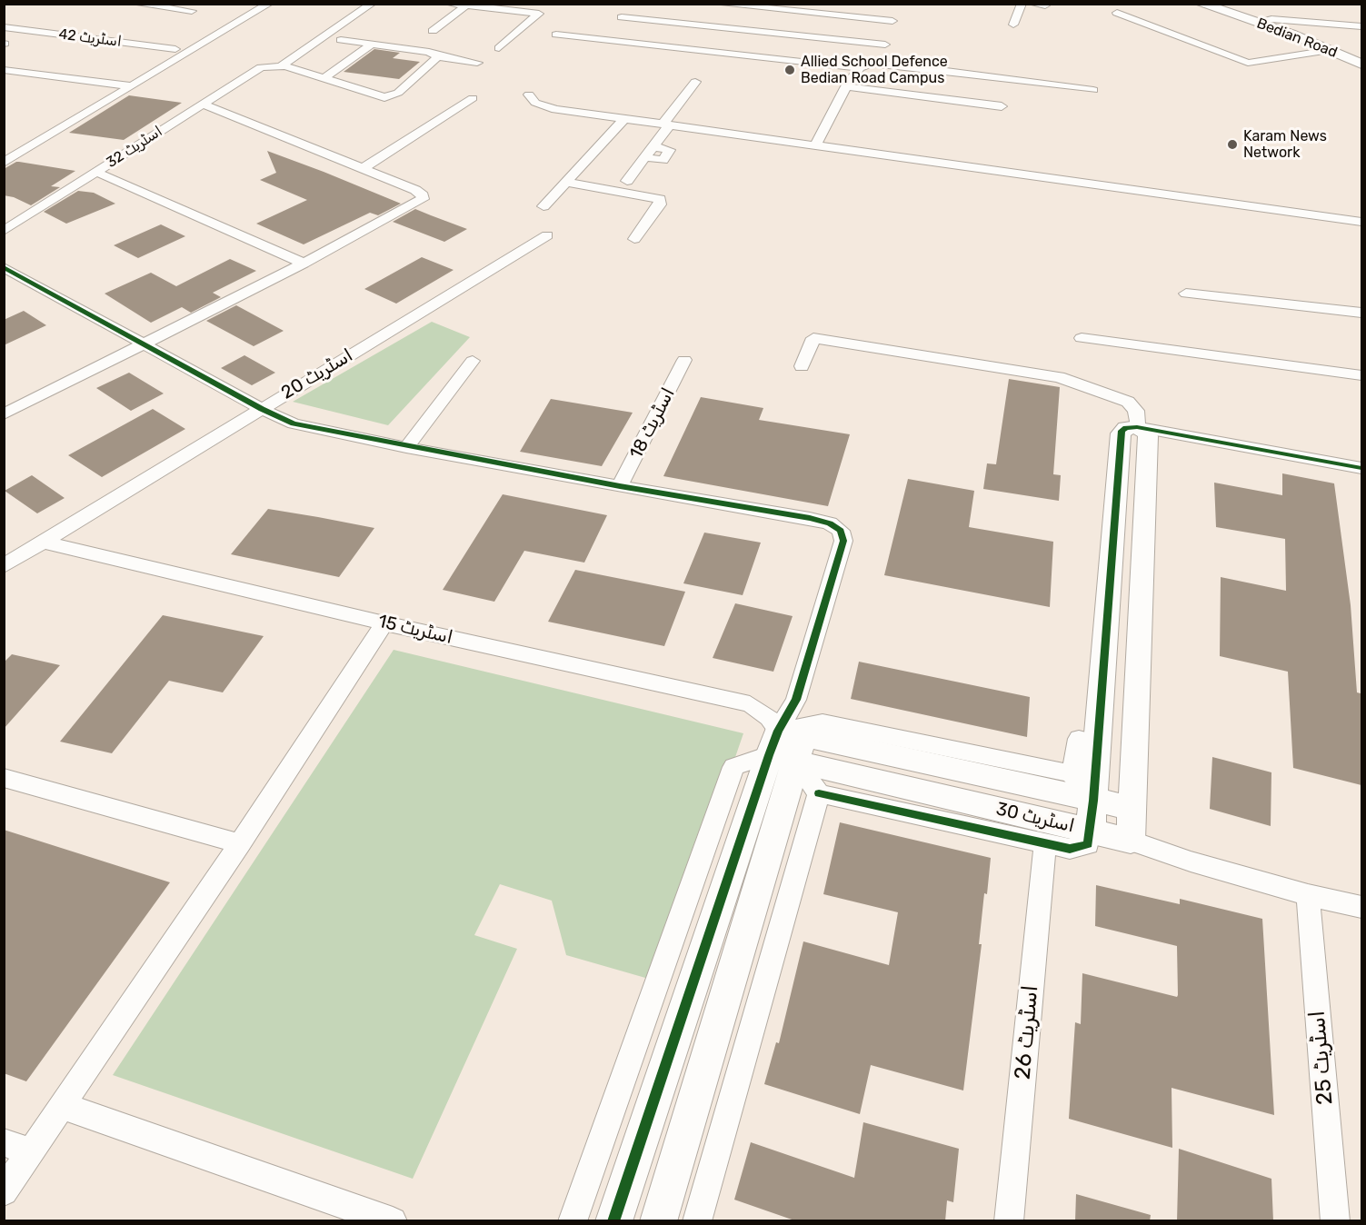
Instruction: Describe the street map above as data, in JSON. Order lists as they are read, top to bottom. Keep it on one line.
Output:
{"streets":{"main road":["Bedian Road"],"street":["اسٹریٹ 42","اسٹریٹ 32","اسٹریٹ 20","اسٹریٹ 18","اسٹریٹ 15","اسٹریٹ 30","اسٹریٹ 26","اسٹریٹ 25"]},"crossings":[["اسٹریٹ 20","اسٹریٹ 15"],["اسٹریٹ 15","اسٹریٹ 30"],["اسٹریٹ 30","اسٹریٹ 25"]],"places":["Allied School Defence Bedian Road Campus","Karam News Network"]}
